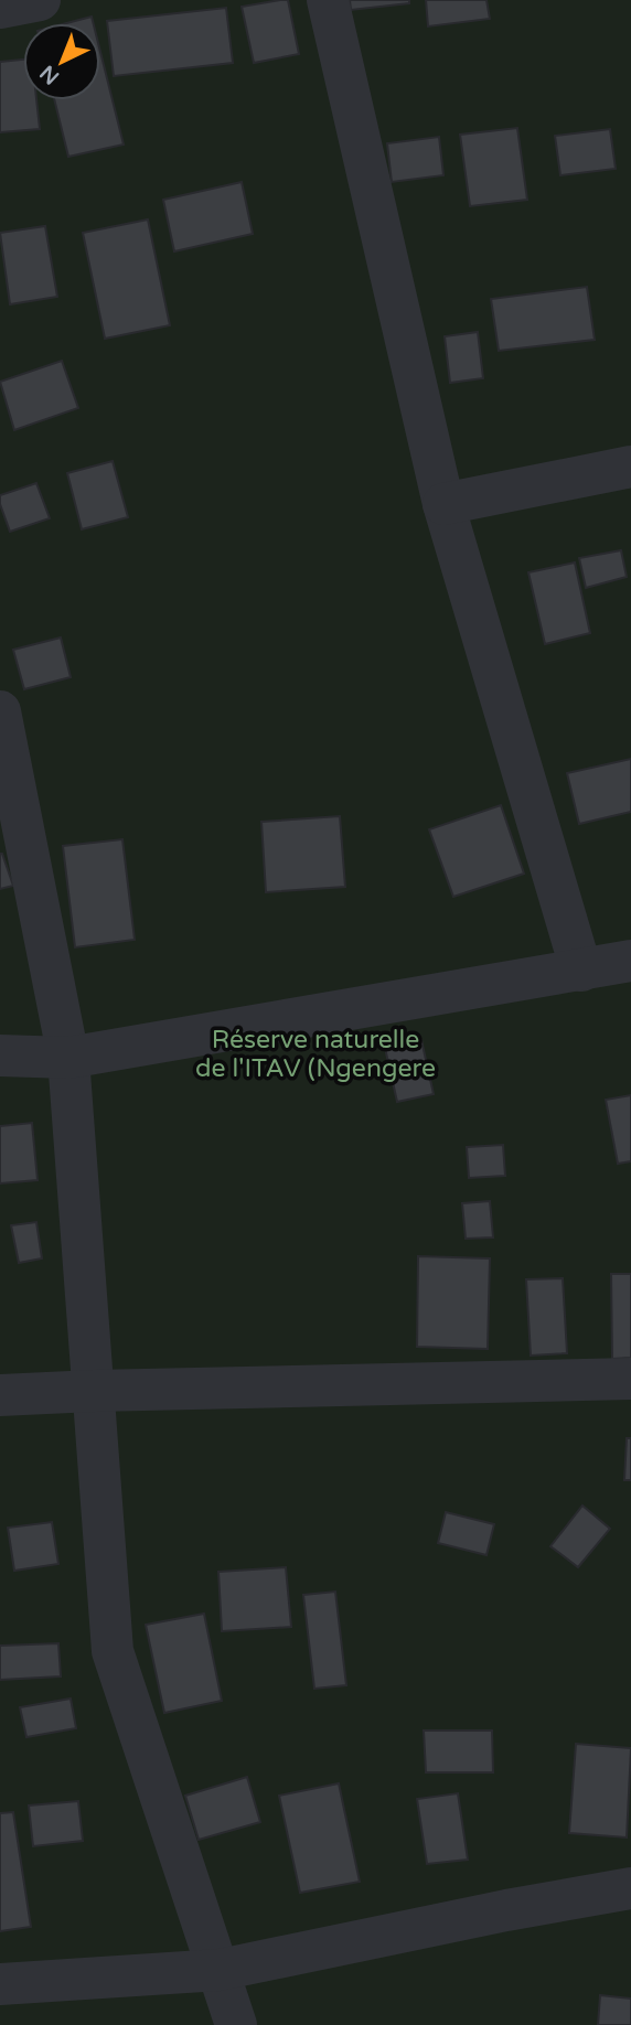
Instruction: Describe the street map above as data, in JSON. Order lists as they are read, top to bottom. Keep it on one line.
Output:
{"parks":["Réserve naturelle de l'ITAV (Ngengere"],"north":"bottom left"}
